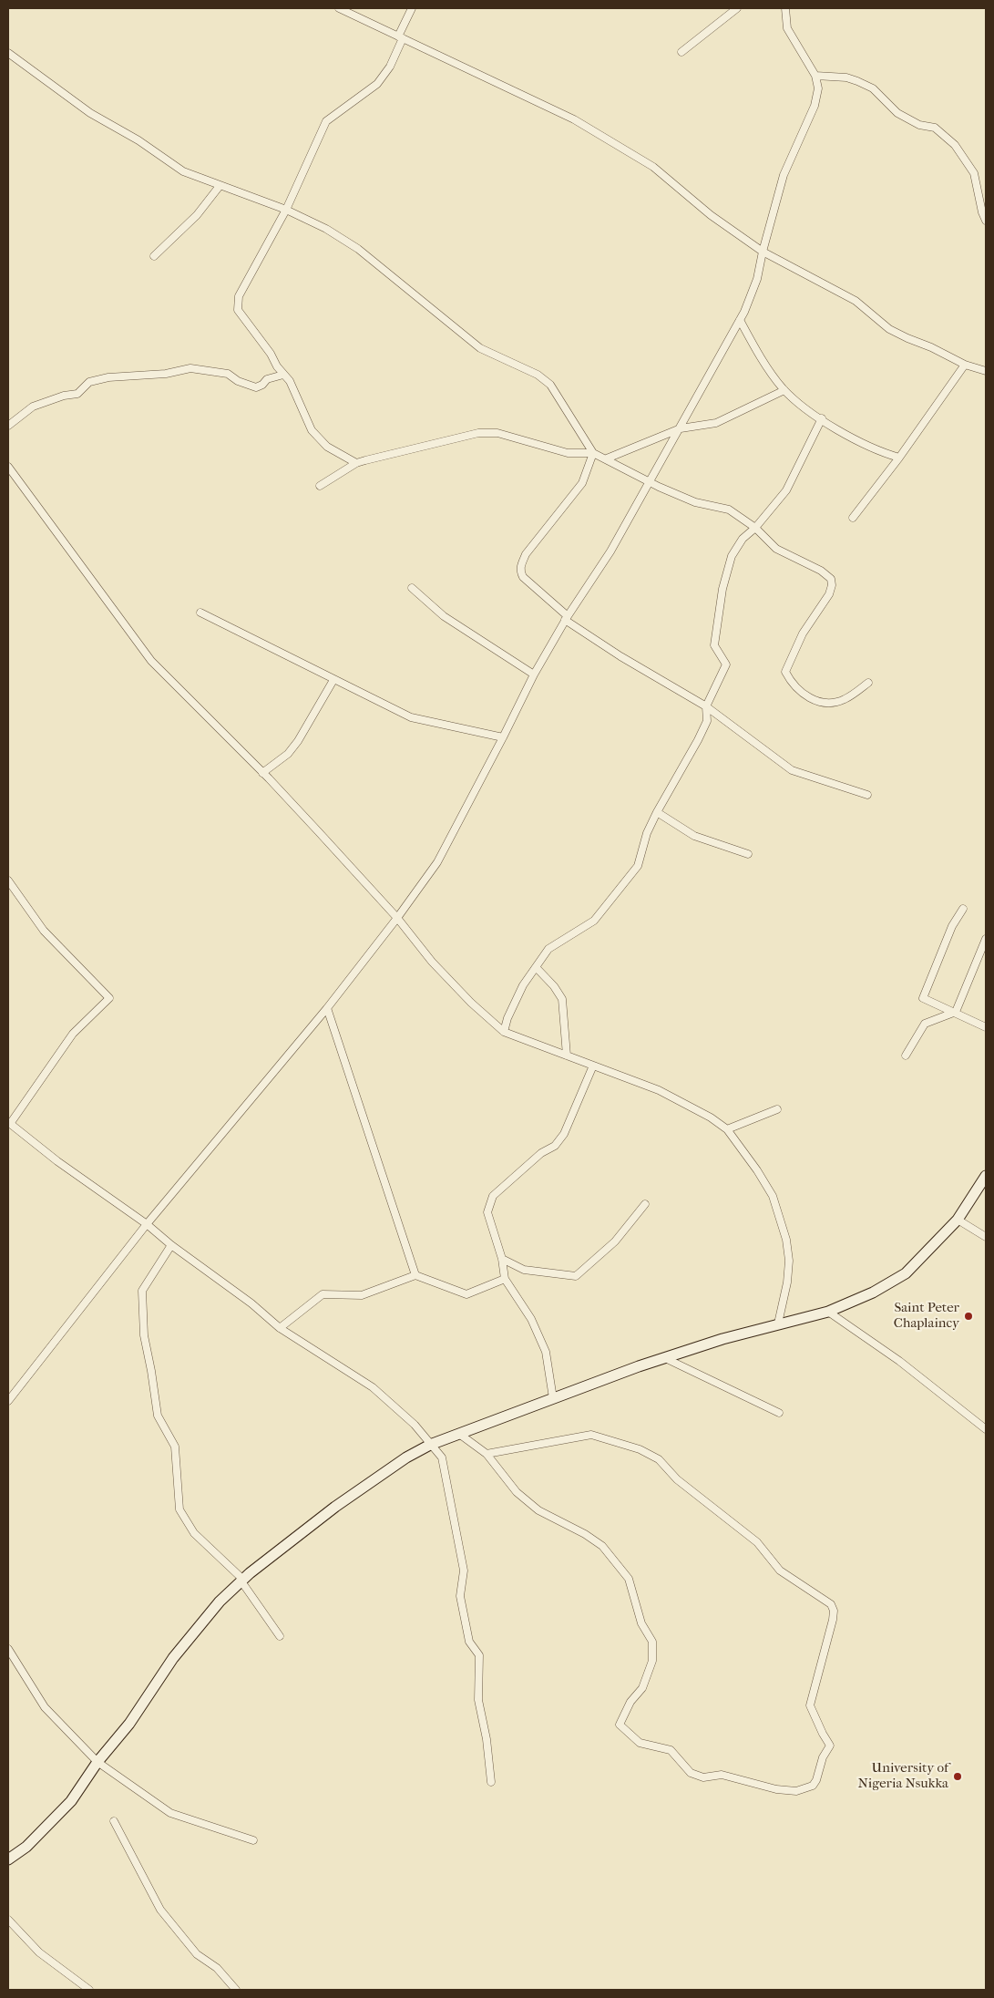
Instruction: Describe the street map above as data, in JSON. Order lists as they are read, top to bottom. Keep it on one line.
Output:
{"places":["Saint Peter Chaplaincy","University of Nigeria Nsukka"]}
